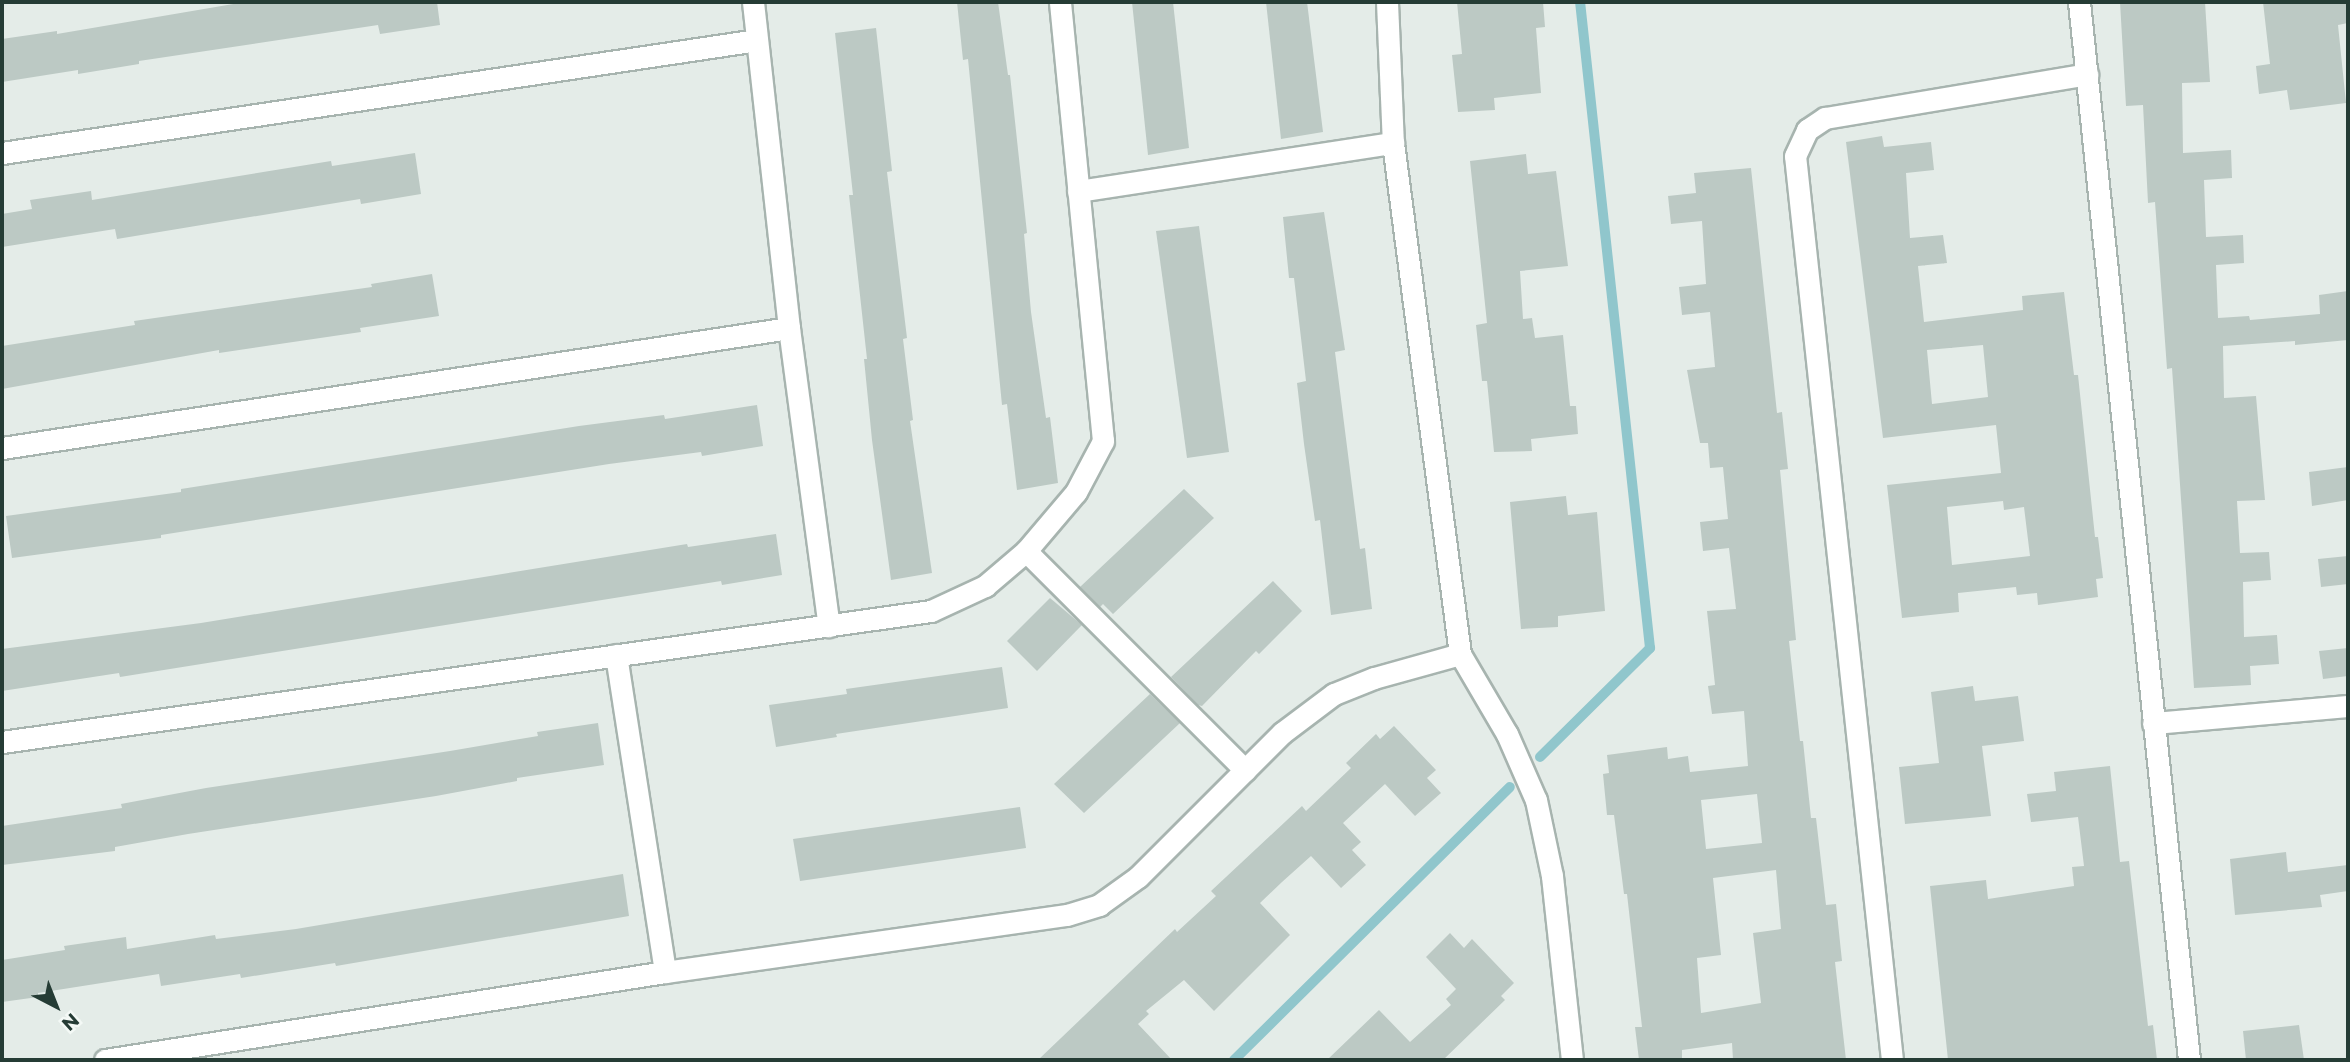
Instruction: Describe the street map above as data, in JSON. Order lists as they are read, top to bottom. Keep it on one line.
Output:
{"north":"bottom right"}
